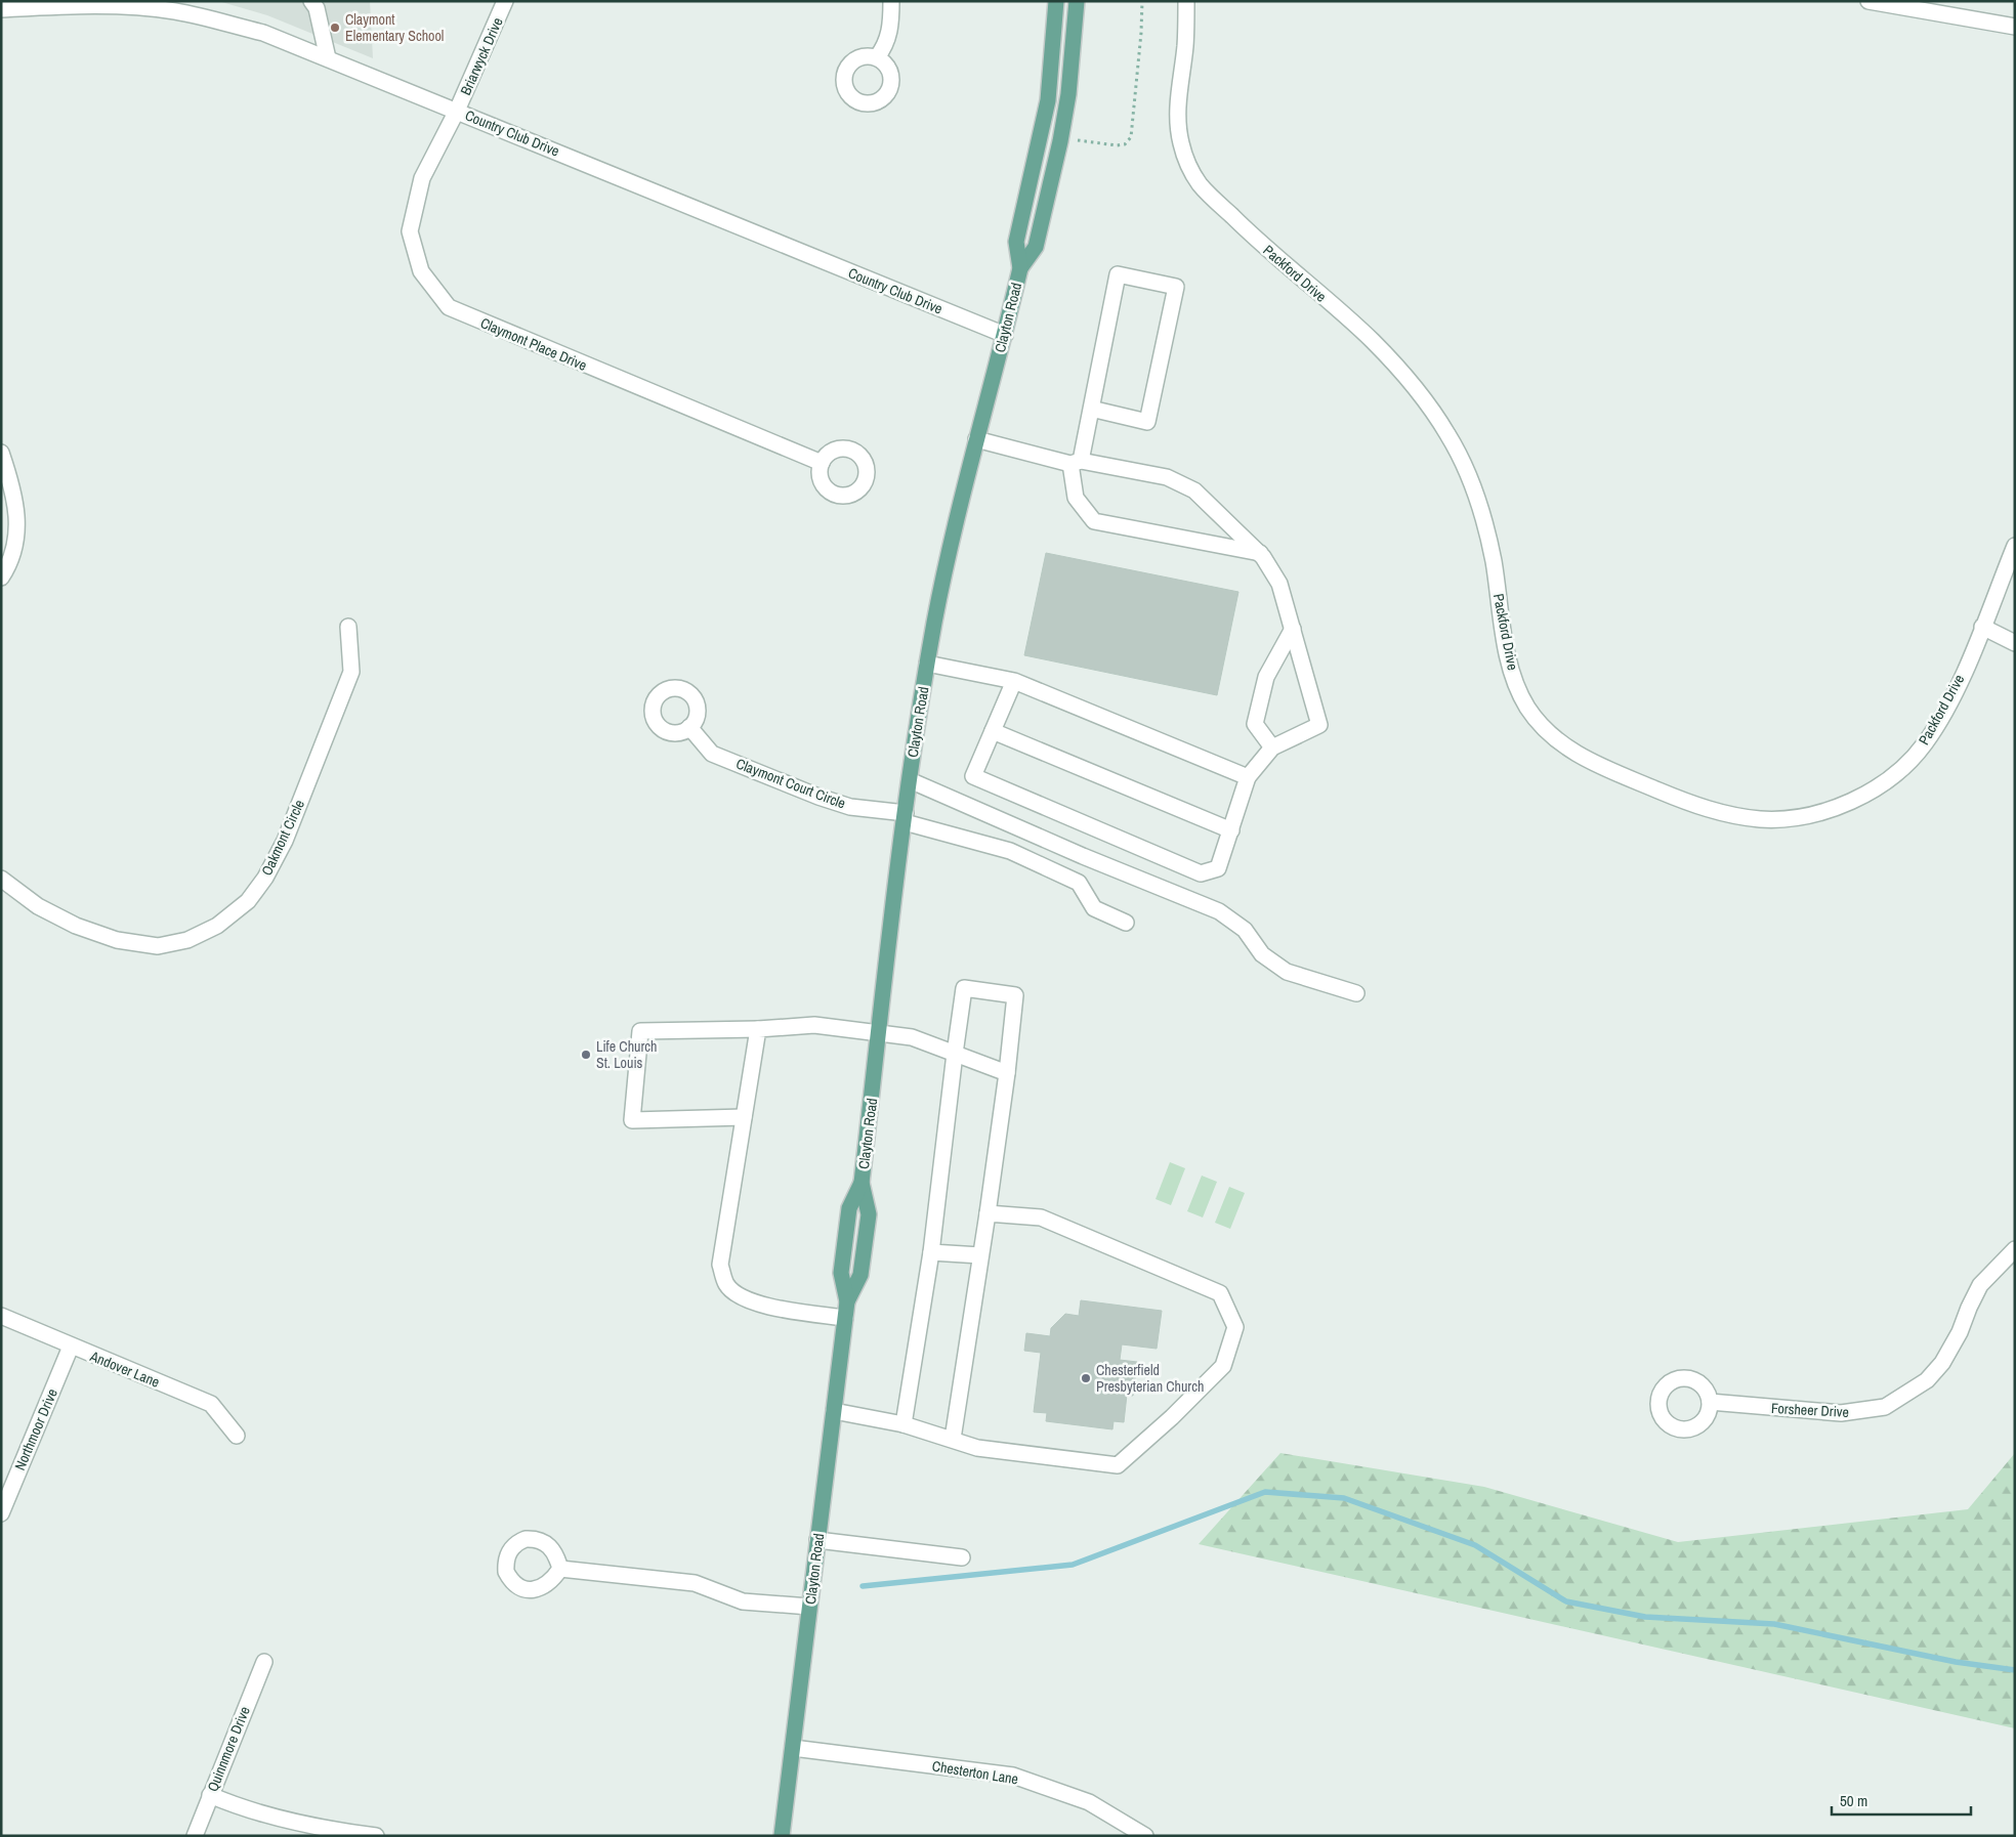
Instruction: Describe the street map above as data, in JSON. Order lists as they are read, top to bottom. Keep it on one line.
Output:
{"streets":{"main road":["Clayton Road"],"street":["Briarwyck Drive","Country Club Drive","Packford Drive","Claymont Place Drive","Claymont Court Circle","Oakmont Circle","Andover Lane","Forsheer Drive","Northmoor Drive","Quinnmore Drive","Chesterton Lane"]},"crossings":[["Briarwyck Drive","Country Club Drive"],["Briarwyck Drive","Claymont Place Drive"],["Country Club Drive","Clayton Road"],["Country Club Drive","Claymont Place Drive"],["Clayton Road","Claymont Court Circle"],["Clayton Road","Chesterton Lane"],["Andover Lane","Northmoor Drive"]],"places":["Claymont Elementary School","Life Church St. Louis","Chesterfield Presbyterian Church"],"scale_bar":"50 m"}
